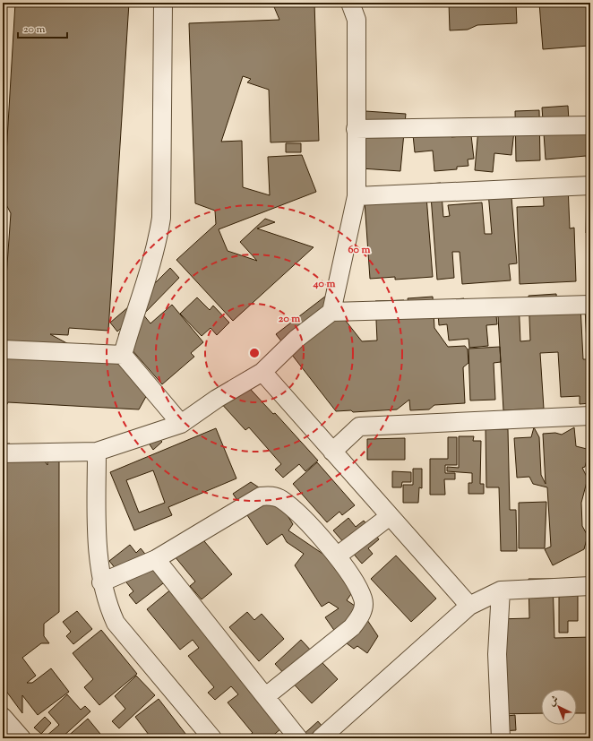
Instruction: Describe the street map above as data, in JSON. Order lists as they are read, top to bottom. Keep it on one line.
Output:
{"scale_bar":"20 m","north":"top left","rings":["60 m","40 m","20 m"]}
